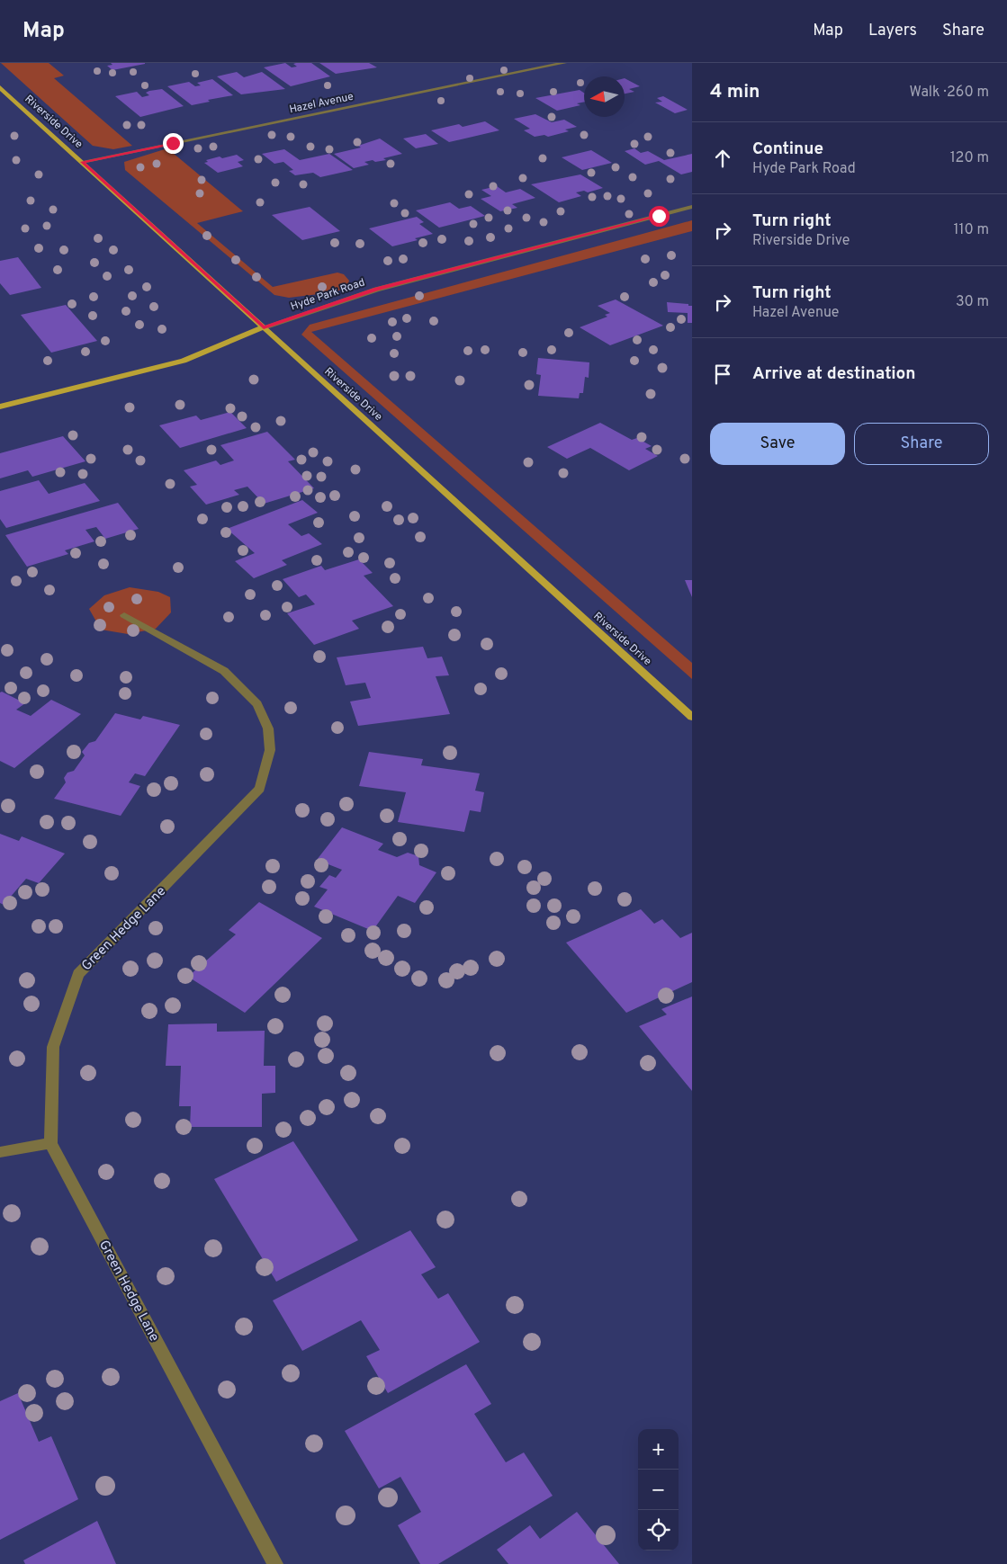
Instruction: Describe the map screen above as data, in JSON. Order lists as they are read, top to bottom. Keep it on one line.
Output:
{"streets":{"main road":["Riverside Drive","Hyde Park Road"],"street":["Hazel Avenue","Green Hedge Lane"]},"crossings":[["Hazel Avenue","Riverside Drive"],["Riverside Drive","Hyde Park Road"]],"north":"left","page":{"header":"Map","nav":["Map","Layers","Share"],"heading":["4 min","Walk · 260 m"],"list":[["Continue","Hyde Park Road","120 m"],["Turn right","Riverside Drive","110 m"],["Turn right","Hazel Avenue","30 m"],"Arrive at destination"],"buttons":["Save","Share"],"map_buttons":["+","−"]}}
